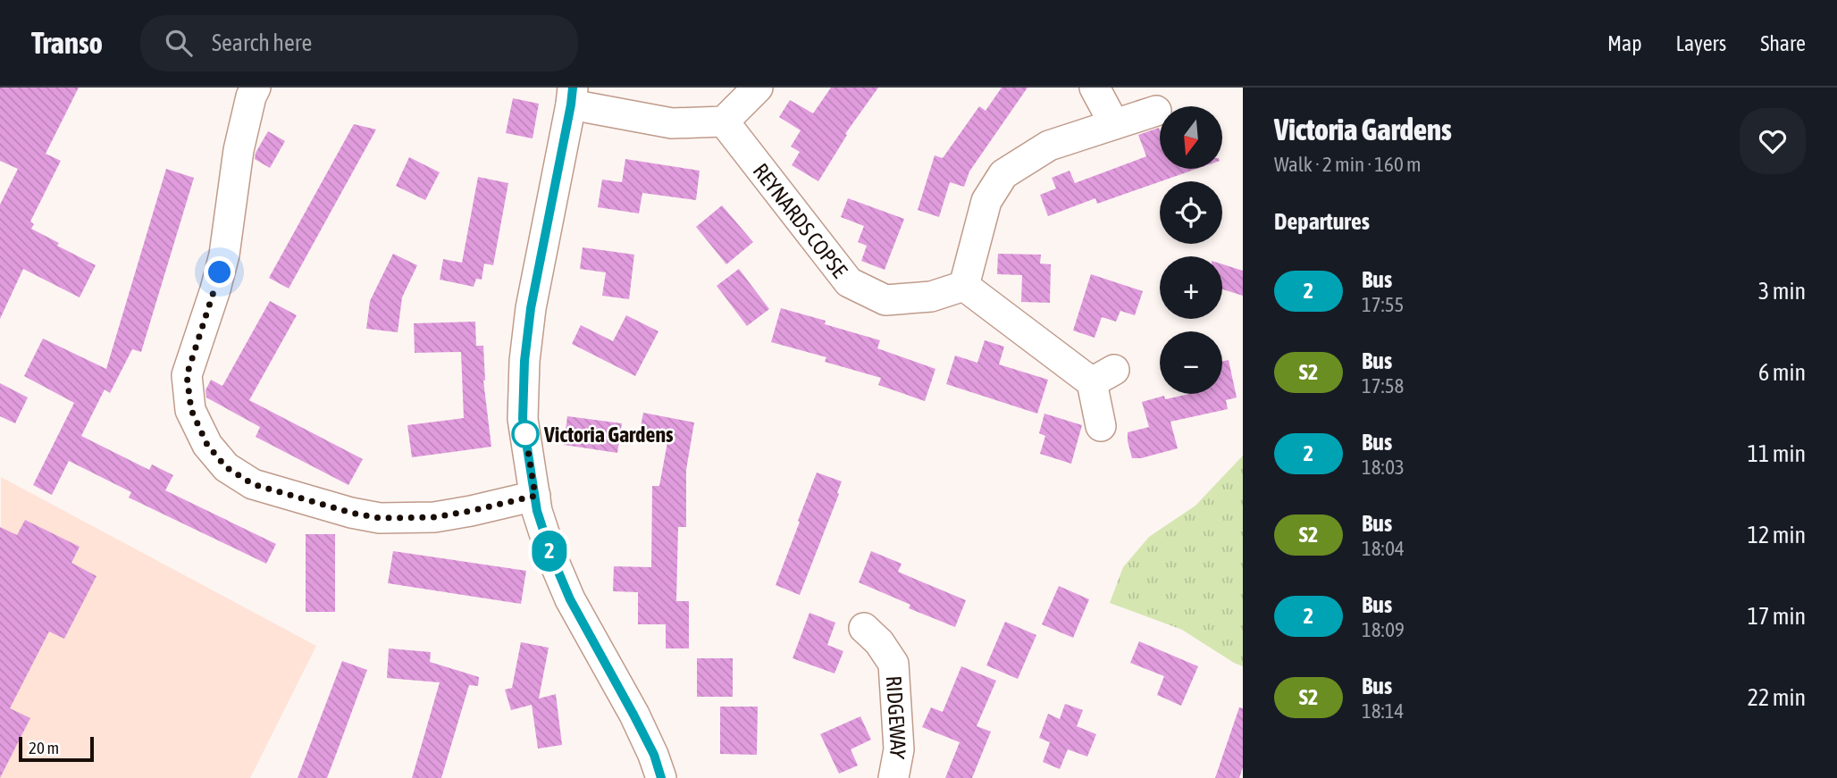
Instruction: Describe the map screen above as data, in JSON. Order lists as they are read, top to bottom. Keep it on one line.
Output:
{"streets":{"street":["REYNARDS COPSE","RIDGEWAY"]},"places":["Victoria Gardens"],"lines":["bus line 2"],"scale_bar":"20 m","north":"bottom","page":{"header":"Transo","search":"Search here","nav":["Map","Layers","Share"],"on_map":"2","heading":[["Victoria Gardens","Walk · 2 min · 160 m"],"Departures"],"map_buttons":["+","−"],"list":[{"mark":"2","name":"Bus","note":"17:55","value":"3 min"},{"mark":"S2","name":"Bus","note":"17:58","value":"6 min"},{"mark":"2","name":"Bus","note":"18:03","value":"11 min"},{"mark":"S2","name":"Bus","note":"18:04","value":"12 min"},{"mark":"2","name":"Bus","note":"18:09","value":"17 min"},{"mark":"S2","name":"Bus","note":"18:14","value":"22 min"}],"scale":"20 m"}}
